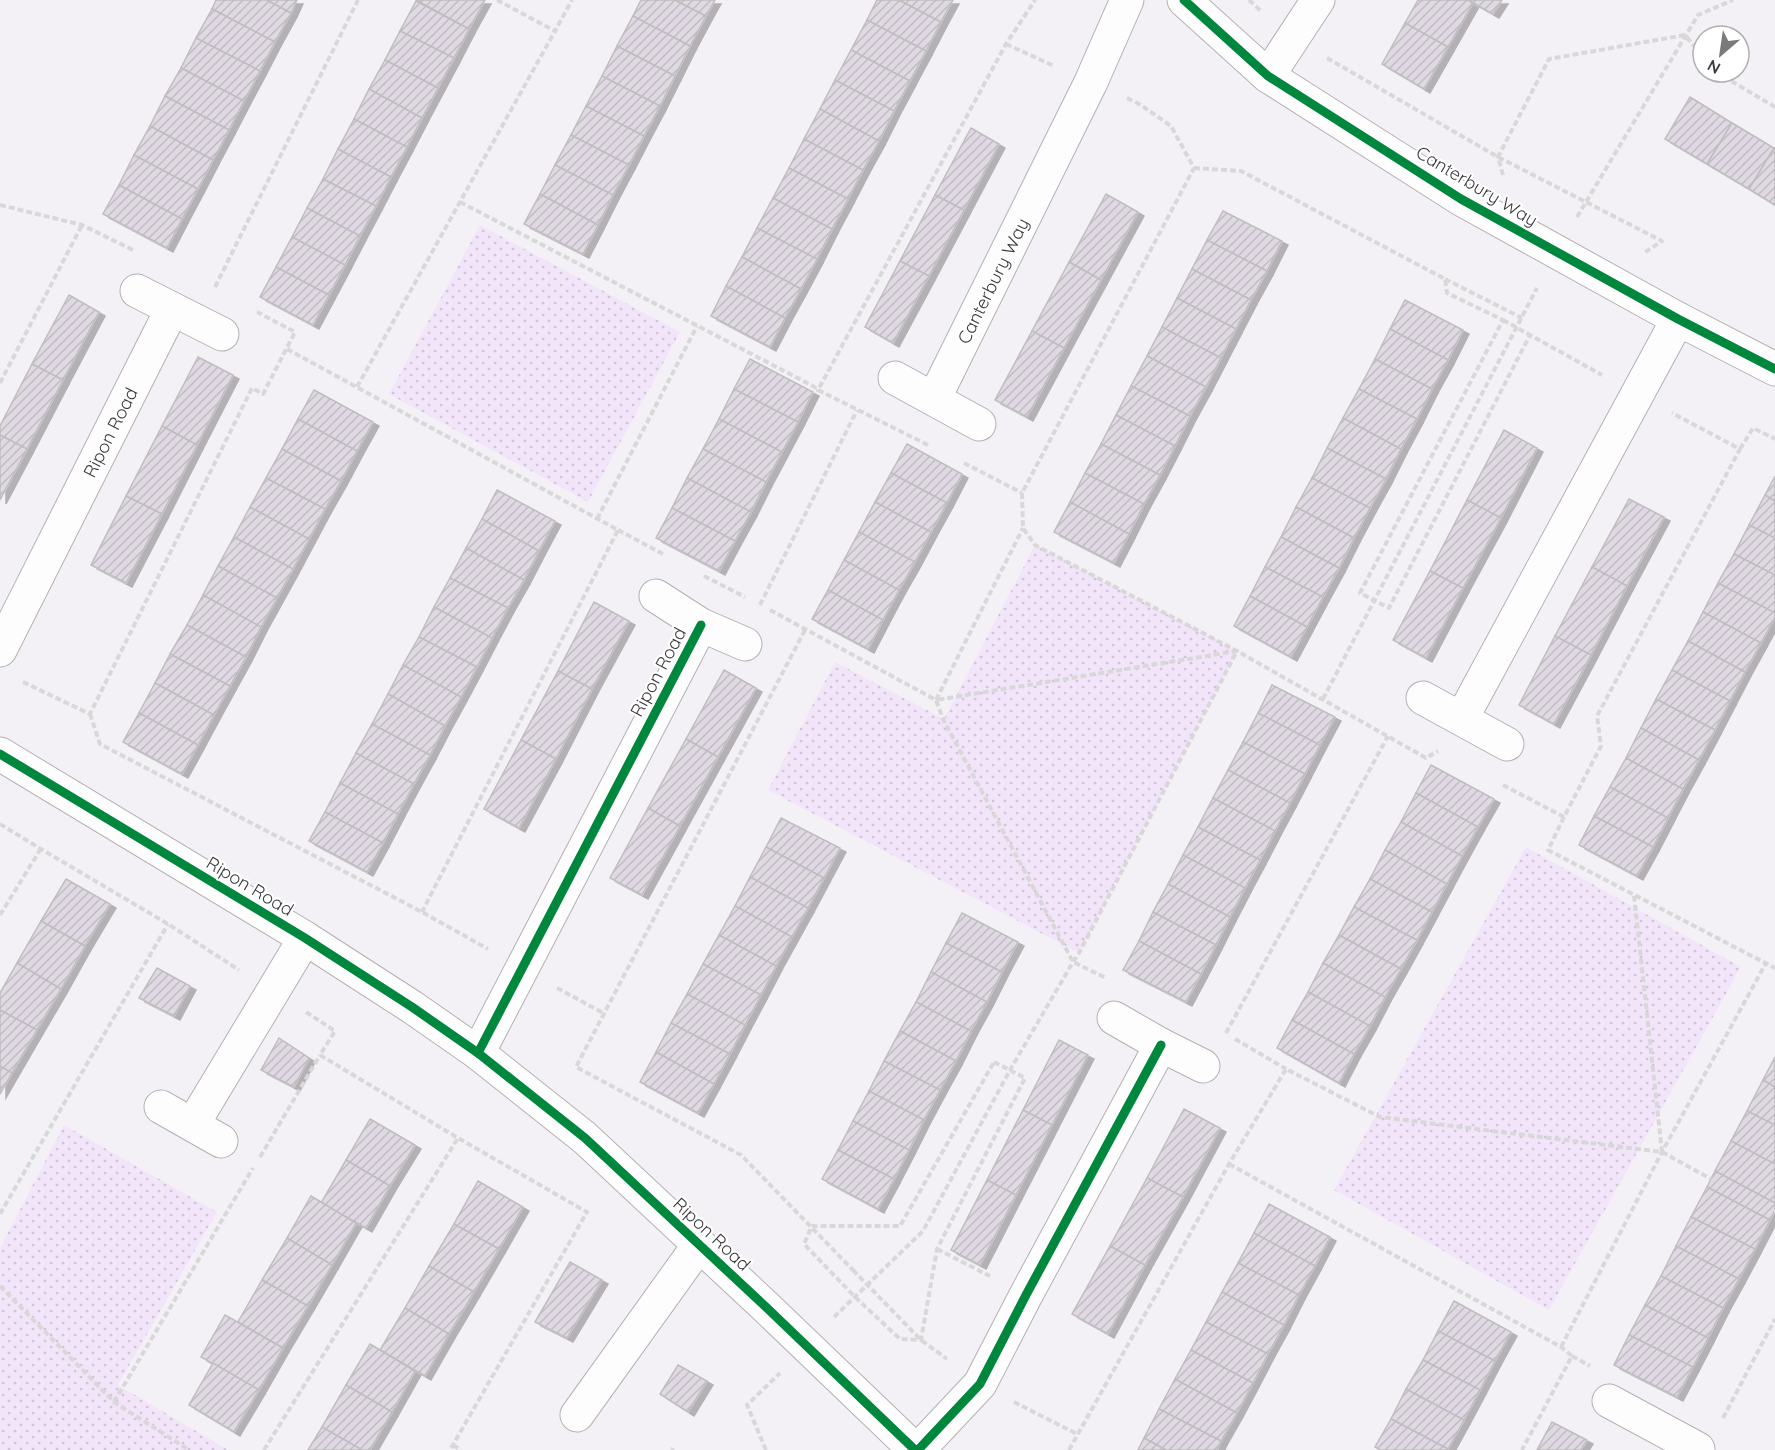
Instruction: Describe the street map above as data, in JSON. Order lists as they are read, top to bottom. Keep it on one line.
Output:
{"streets":{"street":["Canterbury Way","Ripon Road"]},"north":"bottom left"}
